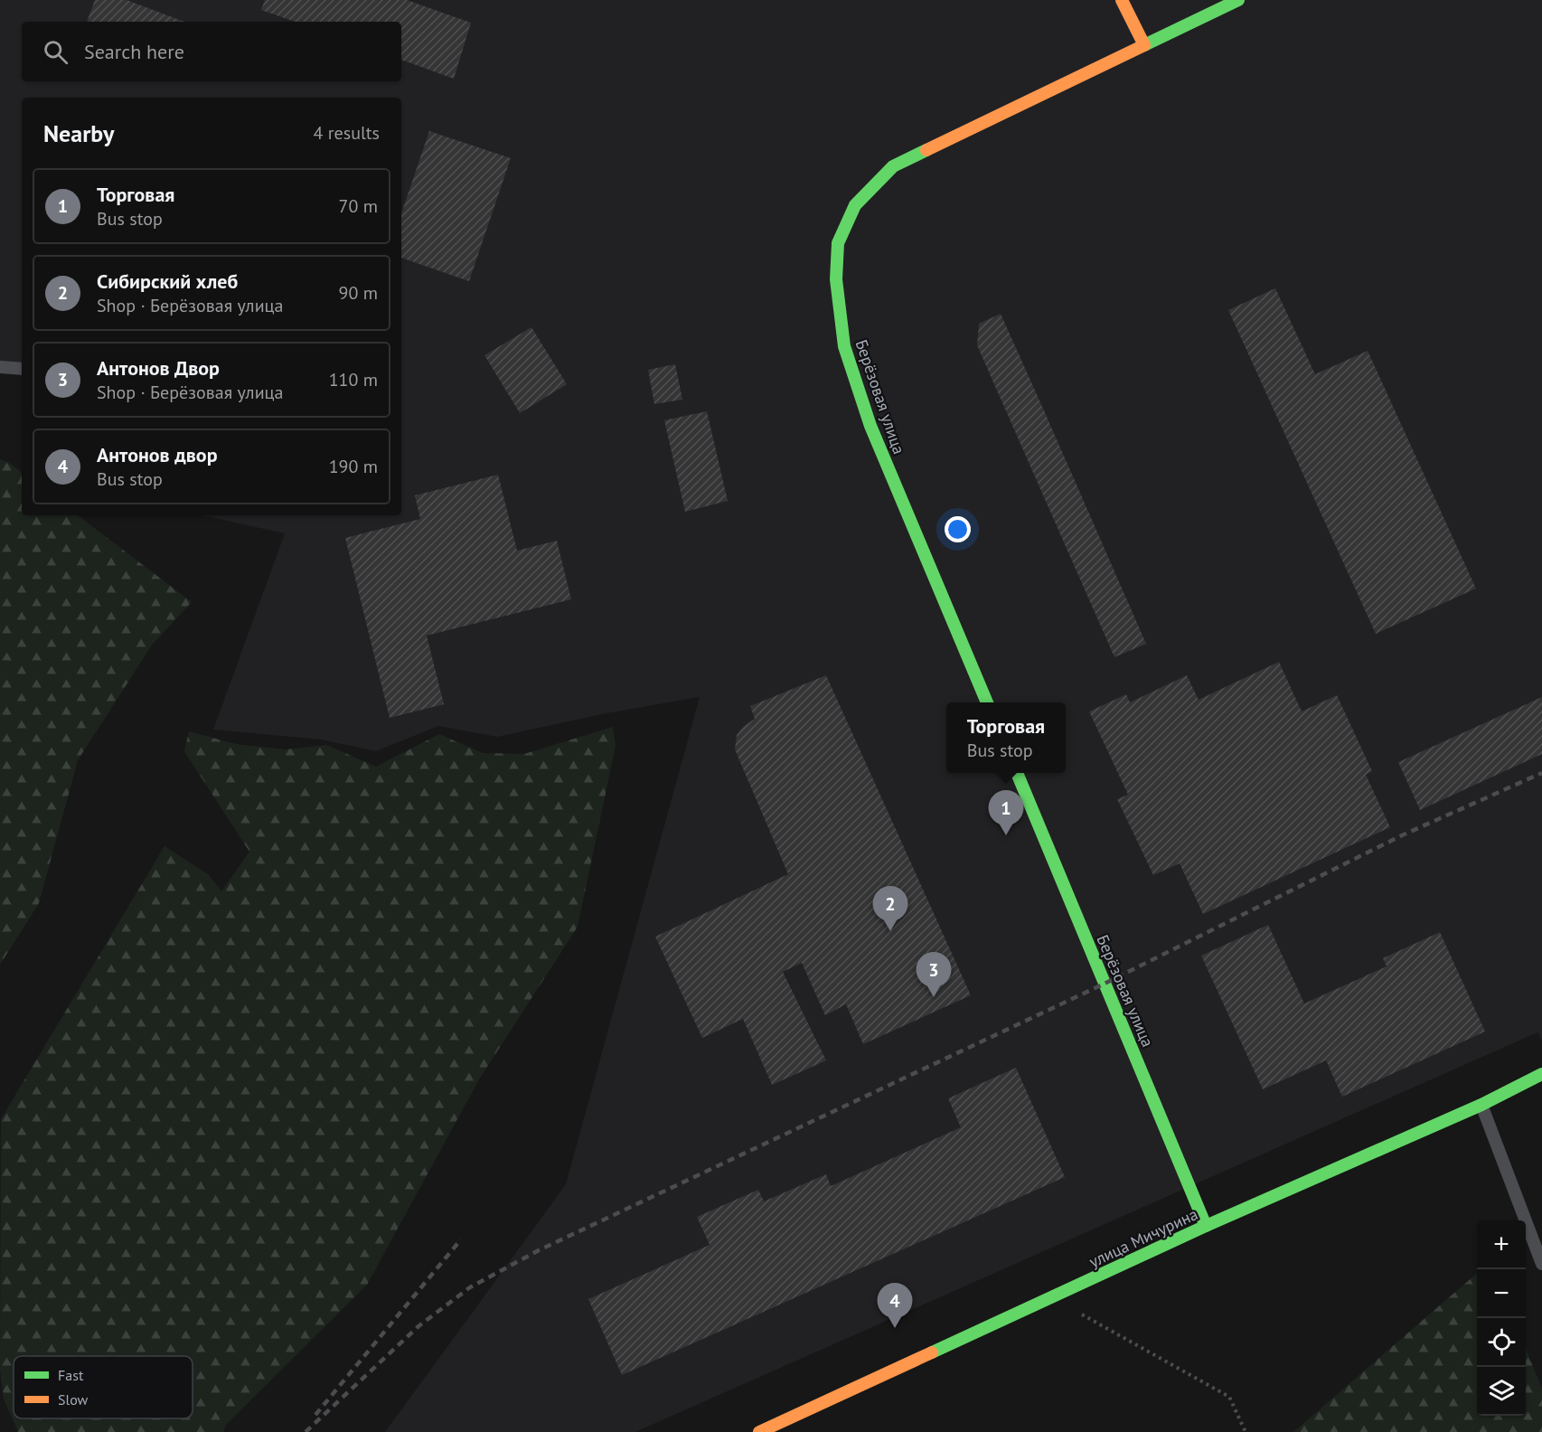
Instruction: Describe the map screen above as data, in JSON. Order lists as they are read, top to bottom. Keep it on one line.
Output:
{"streets":{"street":["Берёзовая улица","улица Мичурина"]},"crossings":[["Берёзовая улица","улица Мичурина"]],"legend":["Fast","Slow"],"page":{"search":"Search here","heading":["Nearby","4 results"],"list":[{"mark":"1","name":"Торговая","note":"Bus stop","value":"70 m"},{"mark":"2","name":"Сибирский хлеб","note":"Shop · Берёзовая улица","value":"90 m"},{"mark":"3","name":"Антонов Двор","note":"Shop · Берёзовая улица","value":"110 m"},{"mark":"4","name":"Антонов двор","note":"Bus stop","value":"190 m"}],"popup":["Торговая","Bus stop"],"pins":["1","2","3","4"],"map_buttons":["+","−"]}}
